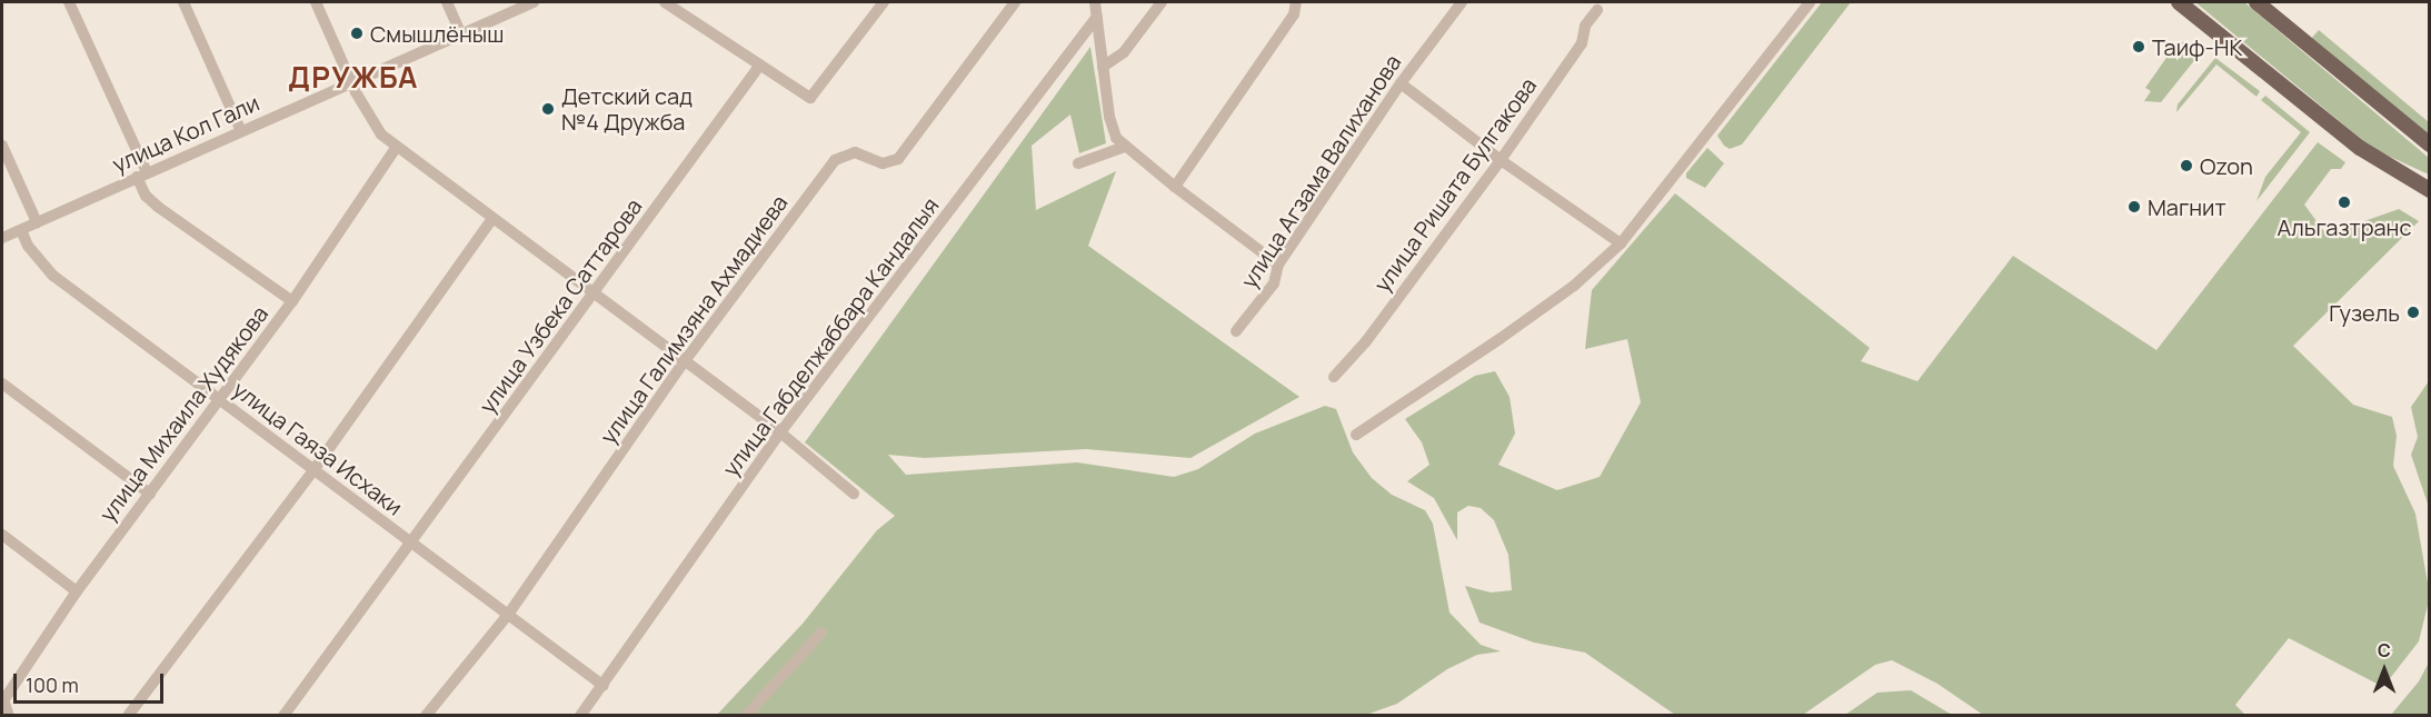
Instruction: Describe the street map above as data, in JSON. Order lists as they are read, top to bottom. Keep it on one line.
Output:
{"streets":{"street":["улица Кол Гали","улица Агзама Валиханова","улица Ришата Булгакова","улица Узбека Саттарова","улица Галимзяна Ахмадиева","улица Габделжаббара Кандалыя","улица Михаила Худякова","улица Гаяза Исхаки"]},"crossings":[["улица Кол Гали","улица Гаяза Исхаки"],["улица Узбека Саттарова","улица Гаяза Исхаки"],["улица Галимзяна Ахмадиева","улица Гаяза Исхаки"],["улица Габделжаббара Кандалыя","улица Гаяза Исхаки"],["улица Михаила Худякова","улица Гаяза Исхаки"]],"districts":["ДРУЖБА"],"places":["Смышлёныш","Таиф-НК","Детский сад №4 Дружба","Ozon","Альгазтранс","Магнит","Гузель"],"scale_bar":"100 m","north":"top"}
